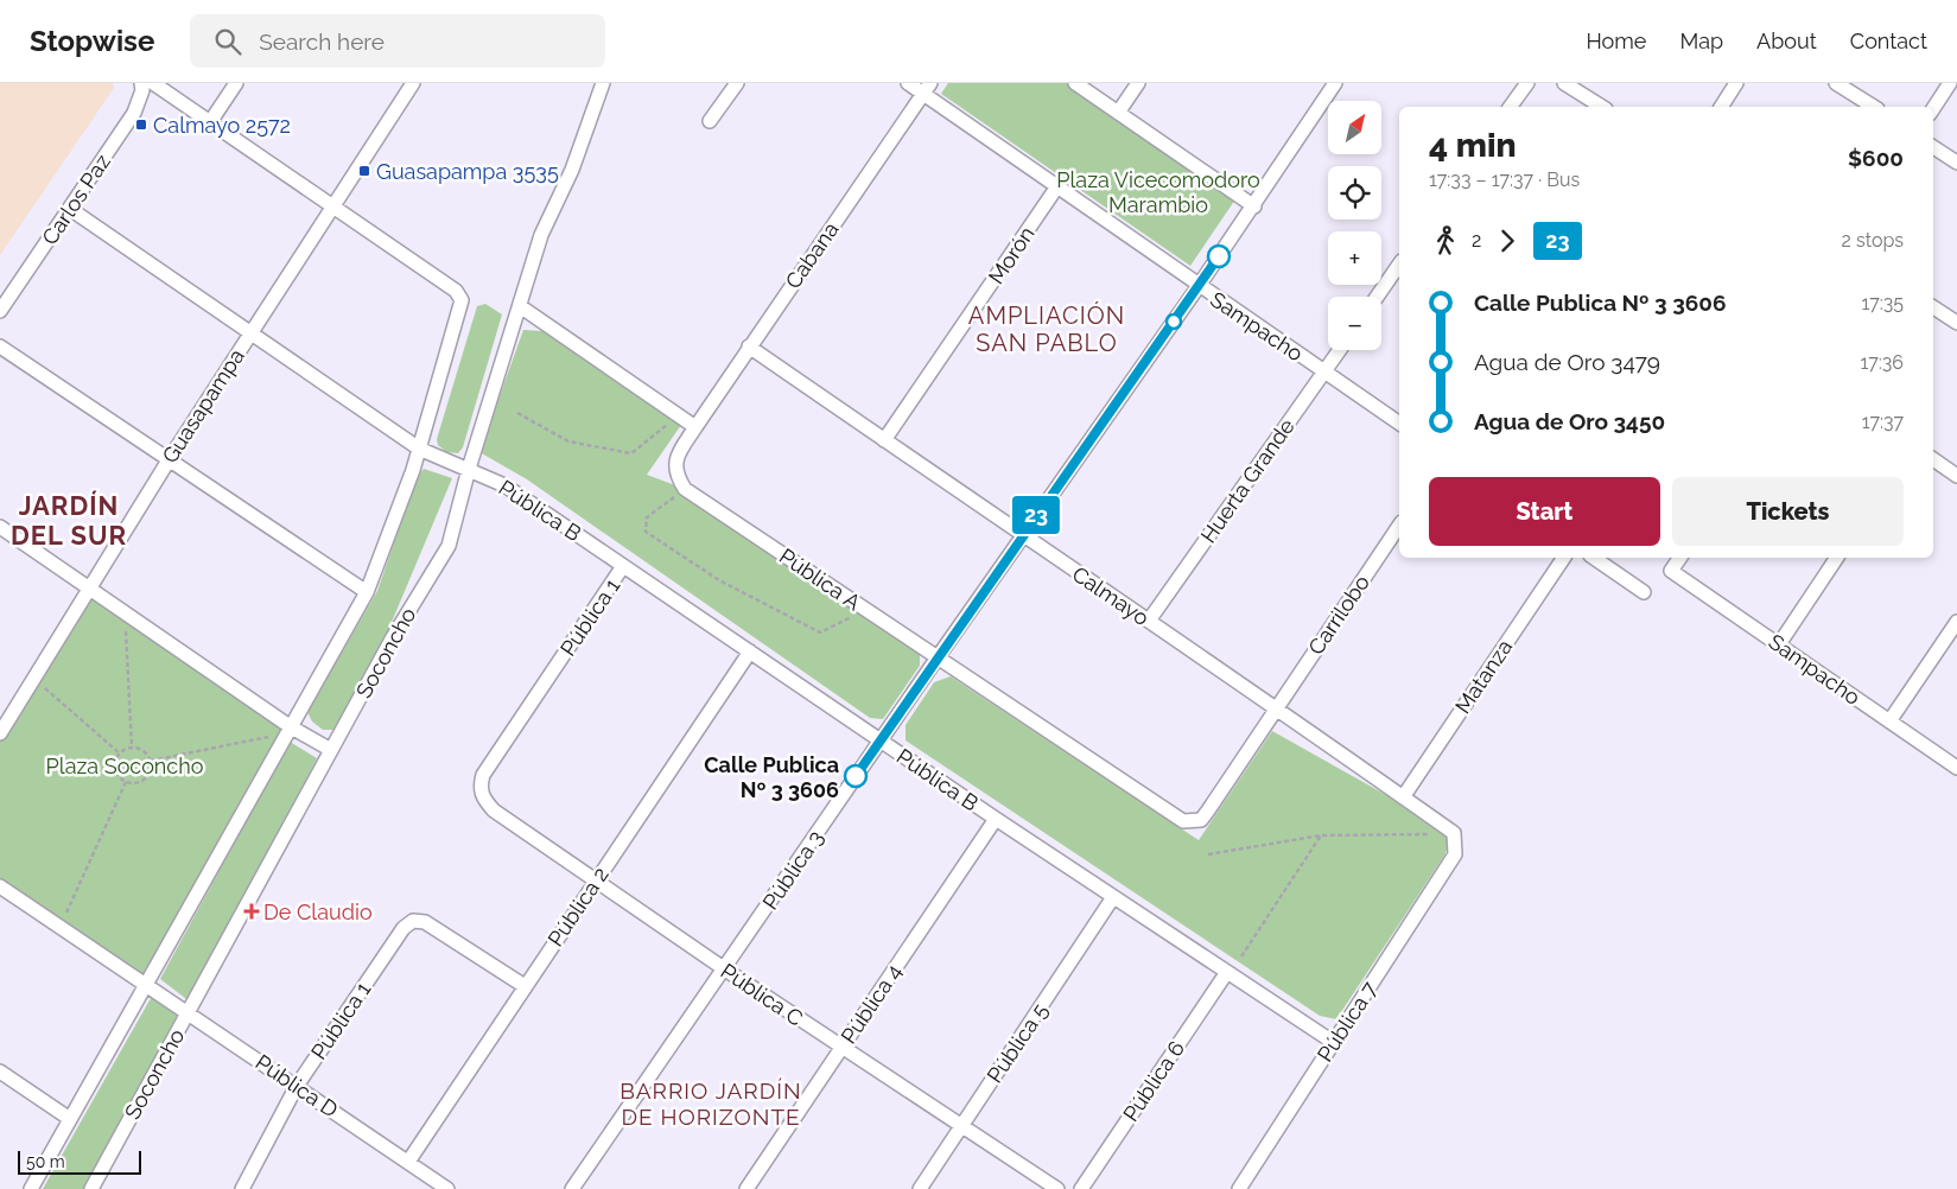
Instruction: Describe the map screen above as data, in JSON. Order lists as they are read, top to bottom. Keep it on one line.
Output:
{"streets":{"street":["Carlos Paz","Cabana","Morón","Sampacho","Guasapampa","Huerta Grande","Pública B","Pública A","Calmayo","Carrilobo","Pública 1","Soconcho","Matanza","Pública 3","Pública 2","Pública C","Pública 4","Pública 7","Pública 5","Pública 6","Pública D"]},"crossings":[["Carlos Paz","Pública B"],["Cabana","Sampacho"],["Cabana","Calmayo"],["Morón","Sampacho"],["Morón","Calmayo"],["Sampacho","Huerta Grande"],["Sampacho","Pública 3"],["Guasapampa","Pública B"],["Huerta Grande","Calmayo"],["Pública B","Pública 1"],["Pública B","Soconcho"],["Pública B","Pública 3"],["Pública B","Pública 2"],["Pública B","Pública 4"],["Pública B","Pública 7"],["Pública B","Pública 5"],["Pública B","Pública 6"],["Pública A","Calmayo"],["Pública A","Carrilobo"],["Pública A","Pública 3"],["Calmayo","Carrilobo"],["Calmayo","Matanza"],["Calmayo","Pública 3"],["Calmayo","Pública 7"],["Pública 1","Pública 2"],["Pública 1","Pública C"],["Pública 1","Pública D"],["Soconcho","Pública D"],["Pública 3","Pública C"],["Pública 2","Pública C"],["Pública 2","Pública D"],["Pública C","Pública 4"],["Pública C","Pública 5"]],"districts":["AMPLIACIÓN SAN PABLO","JARDÍN DEL SUR","BARRIO JARDÍN DE HORIZONTE"],"parks":["Plaza Vicecomodoro Marambio","Plaza Soconcho"],"places":{"transit":["Calmayo 2572","Guasapampa 3535"],"other":["Calle Publica Nº 3 3606"],"health":["De Claudio"]},"lines":["bus line 23"],"scale_bar":"50 m","north":"top right","page":{"header":"Stopwise","search":"Search here","nav":["Home","Map","About","Contact"],"on_map":"23","map_buttons":["+","−"],"heading":["4 min","17:33 – 17:37 · Bus","$600"],"legs":["2","23","2 stops"],"list":[{"name":"Calle Publica Nº 3 3606","value":"17:35"},{"name":"Agua de Oro 3479","value":"17:36"},{"name":"Agua de Oro 3450","value":"17:37"}],"buttons":["Start","Tickets"],"scale":"50 m"}}
